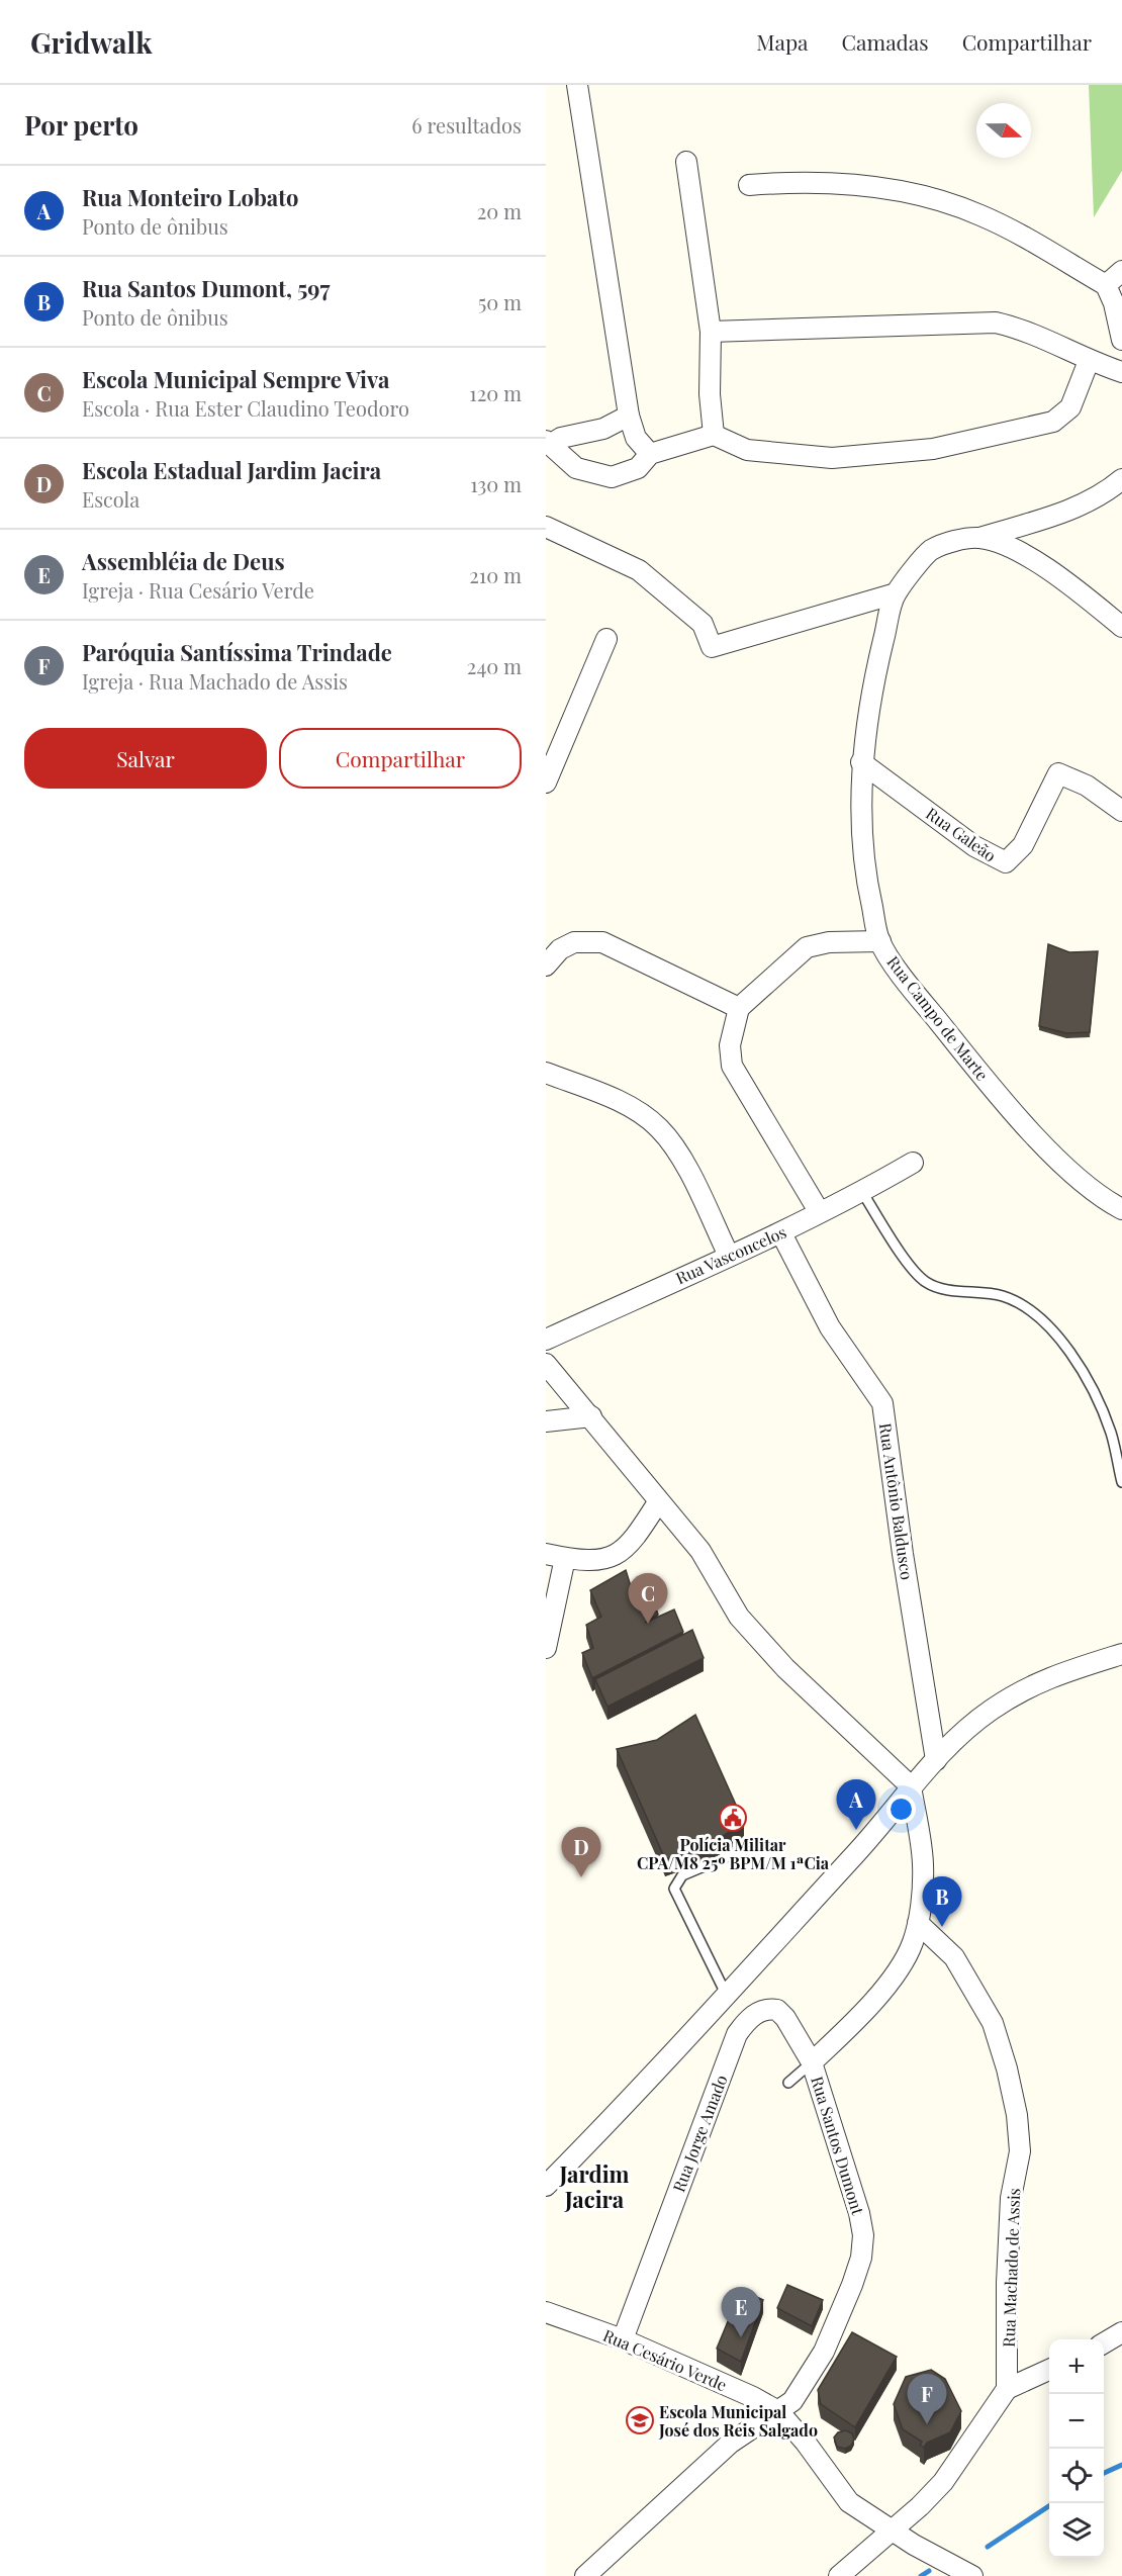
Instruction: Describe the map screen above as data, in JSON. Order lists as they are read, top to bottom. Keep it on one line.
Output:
{"streets":{"street":["Rua Galeão","Rua Campo de Marte","Rua Vasconcelos","Rua Antônio Baldusco","Rua Jorge Amado","Rua Santos Dumont","Rua Machado de Assis","Rua Cesário Verde"]},"crossings":[["Rua Galeão","Rua Campo de Marte"],["Rua Vasconcelos","Rua Antônio Baldusco"],["Rua Jorge Amado","Rua Santos Dumont"],["Rua Jorge Amado","Rua Cesário Verde"],["Rua Santos Dumont","Rua Machado de Assis"],["Rua Santos Dumont","Rua Cesário Verde"]],"districts":["Jardim Jacira"],"places":{"public building":["Polícia Militar CPA/M8 25º BPM/M 1ªCia"],"school or university":["Escola Municipal José dos Reis Salgado"]},"north":"right","page":{"header":"Gridwalk","nav":["Mapa","Camadas","Compartilhar"],"heading":["Por perto","6 resultados"],"list":[{"mark":"A","name":"Rua Monteiro Lobato","note":"Ponto de ônibus","value":"20 m"},{"mark":"B","name":"Rua Santos Dumont, 597","note":"Ponto de ônibus","value":"50 m"},{"mark":"C","name":"Escola Municipal Sempre Viva","note":"Escola · Rua Ester Claudino Teodoro","value":"120 m"},{"mark":"D","name":"Escola Estadual Jardim Jacira","note":"Escola","value":"130 m"},{"mark":"E","name":"Assembléia de Deus","note":"Igreja · Rua Cesário Verde","value":"210 m"},{"mark":"F","name":"Paróquia Santíssima Trindade","note":"Igreja · Rua Machado de Assis","value":"240 m"}],"buttons":["Salvar","Compartilhar"],"pins":["C","A","D","B","E","F"],"map_buttons":["+","−"]}}
